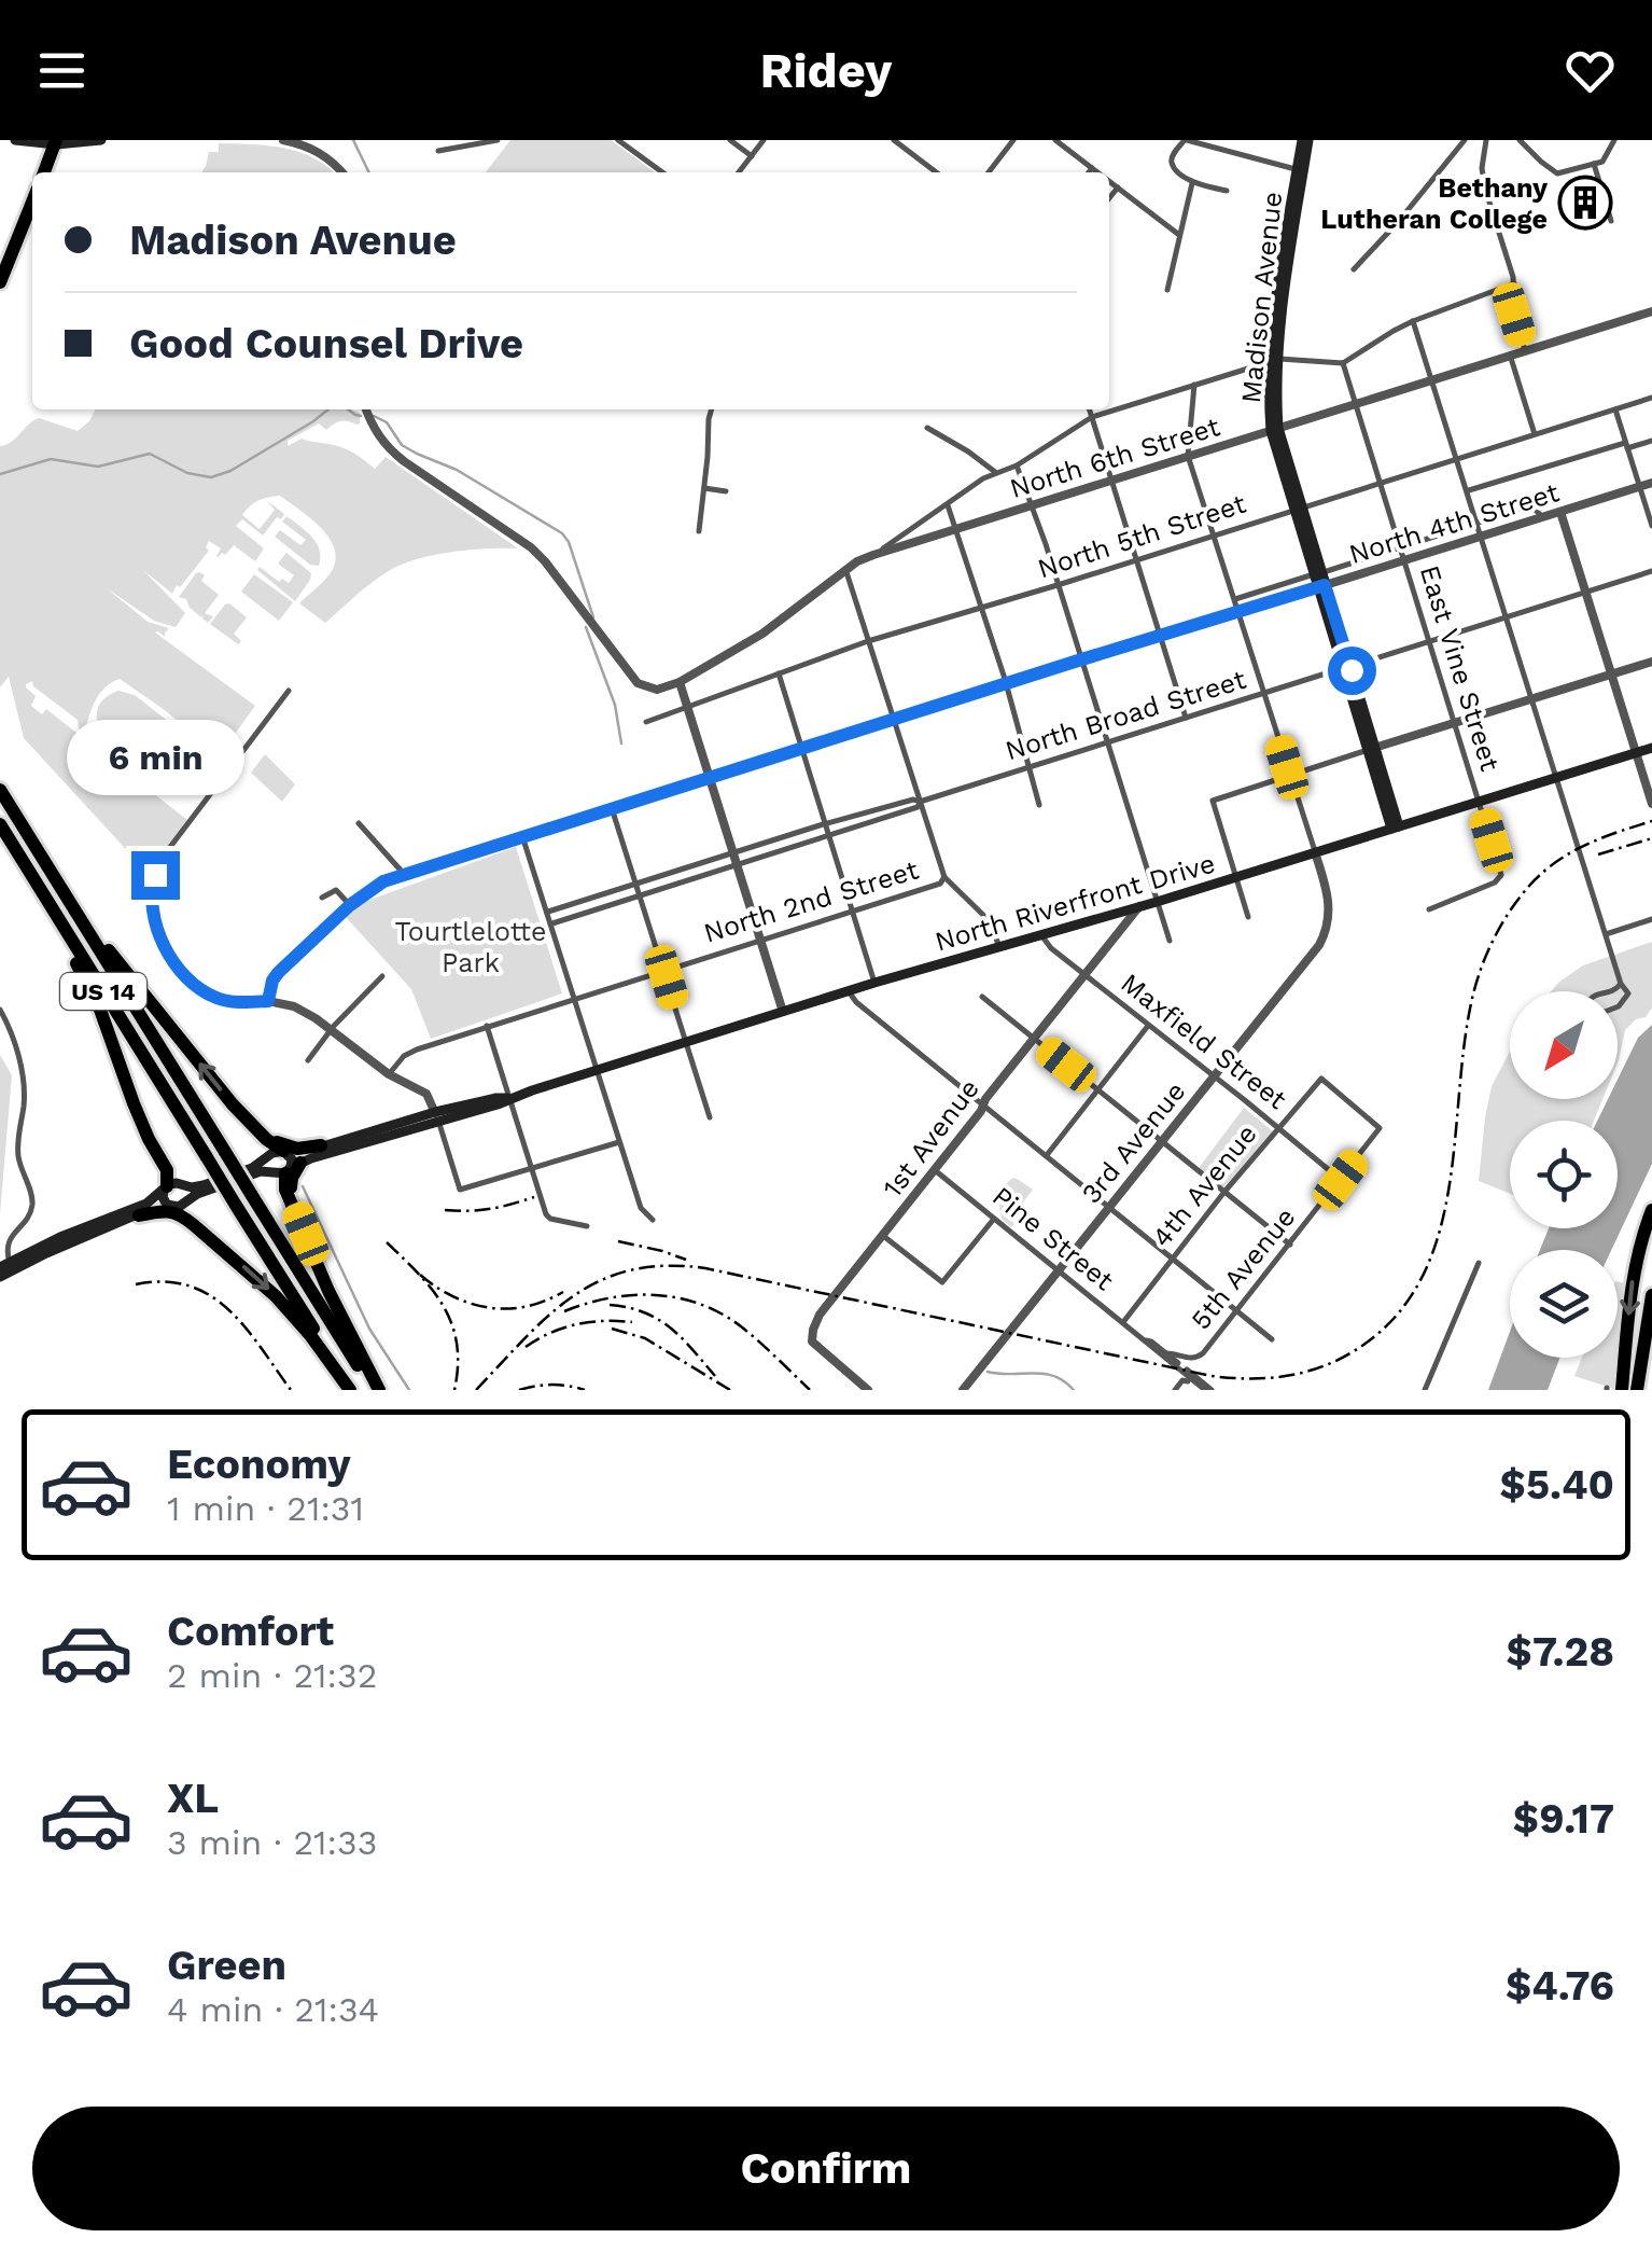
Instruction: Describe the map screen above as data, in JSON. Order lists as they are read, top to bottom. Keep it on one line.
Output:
{"streets":{"highway":["US 14"],"main road":["Madison Avenue","North Riverfront Drive"],"street":["North 6th Street","North 4th Street","North 5th Street","East Vine Street","North Broad Street","North 2nd Street","Maxfield Street","1st Avenue","3rd Avenue","4th Avenue","Pine Street","5th Avenue"]},"crossings":[["Madison Avenue","North 6th Street"],["Madison Avenue","North 4th Street"],["Madison Avenue","North 5th Street"],["Madison Avenue","North Broad Street"],["Madison Avenue","North Riverfront Drive"],["North 6th Street","East Vine Street"],["North 4th Street","East Vine Street"],["North 5th Street","East Vine Street"],["East Vine Street","North Broad Street"],["East Vine Street","North Riverfront Drive"],["North Riverfront Drive","Maxfield Street"],["North Riverfront Drive","1st Avenue"],["North Riverfront Drive","3rd Avenue"],["Maxfield Street","1st Avenue"],["Maxfield Street","3rd Avenue"],["Maxfield Street","4th Avenue"],["Maxfield Street","5th Avenue"],["1st Avenue","Pine Street"],["3rd Avenue","Pine Street"],["4th Avenue","Pine Street"],["4th Avenue","5th Avenue"],["Pine Street","5th Avenue"]],"parks":["Tourtlelotte Park"],"places":{"building":["Bethany Lutheran College"]},"north":"bottom left","page":{"header":"Ridey","banner":["Madison Avenue","Good Counsel Drive"],"bubble":"6 min","list":[{"name":"Economy","note":"1 min · 21:31","value":"$5.40"},{"name":"Comfort","note":"2 min · 21:32","value":"$7.28"},{"name":"XL","note":"3 min · 21:33","value":"$9.17"},{"name":"Green","note":"4 min · 21:34","value":"$4.76"}],"buttons":"Confirm"}}
